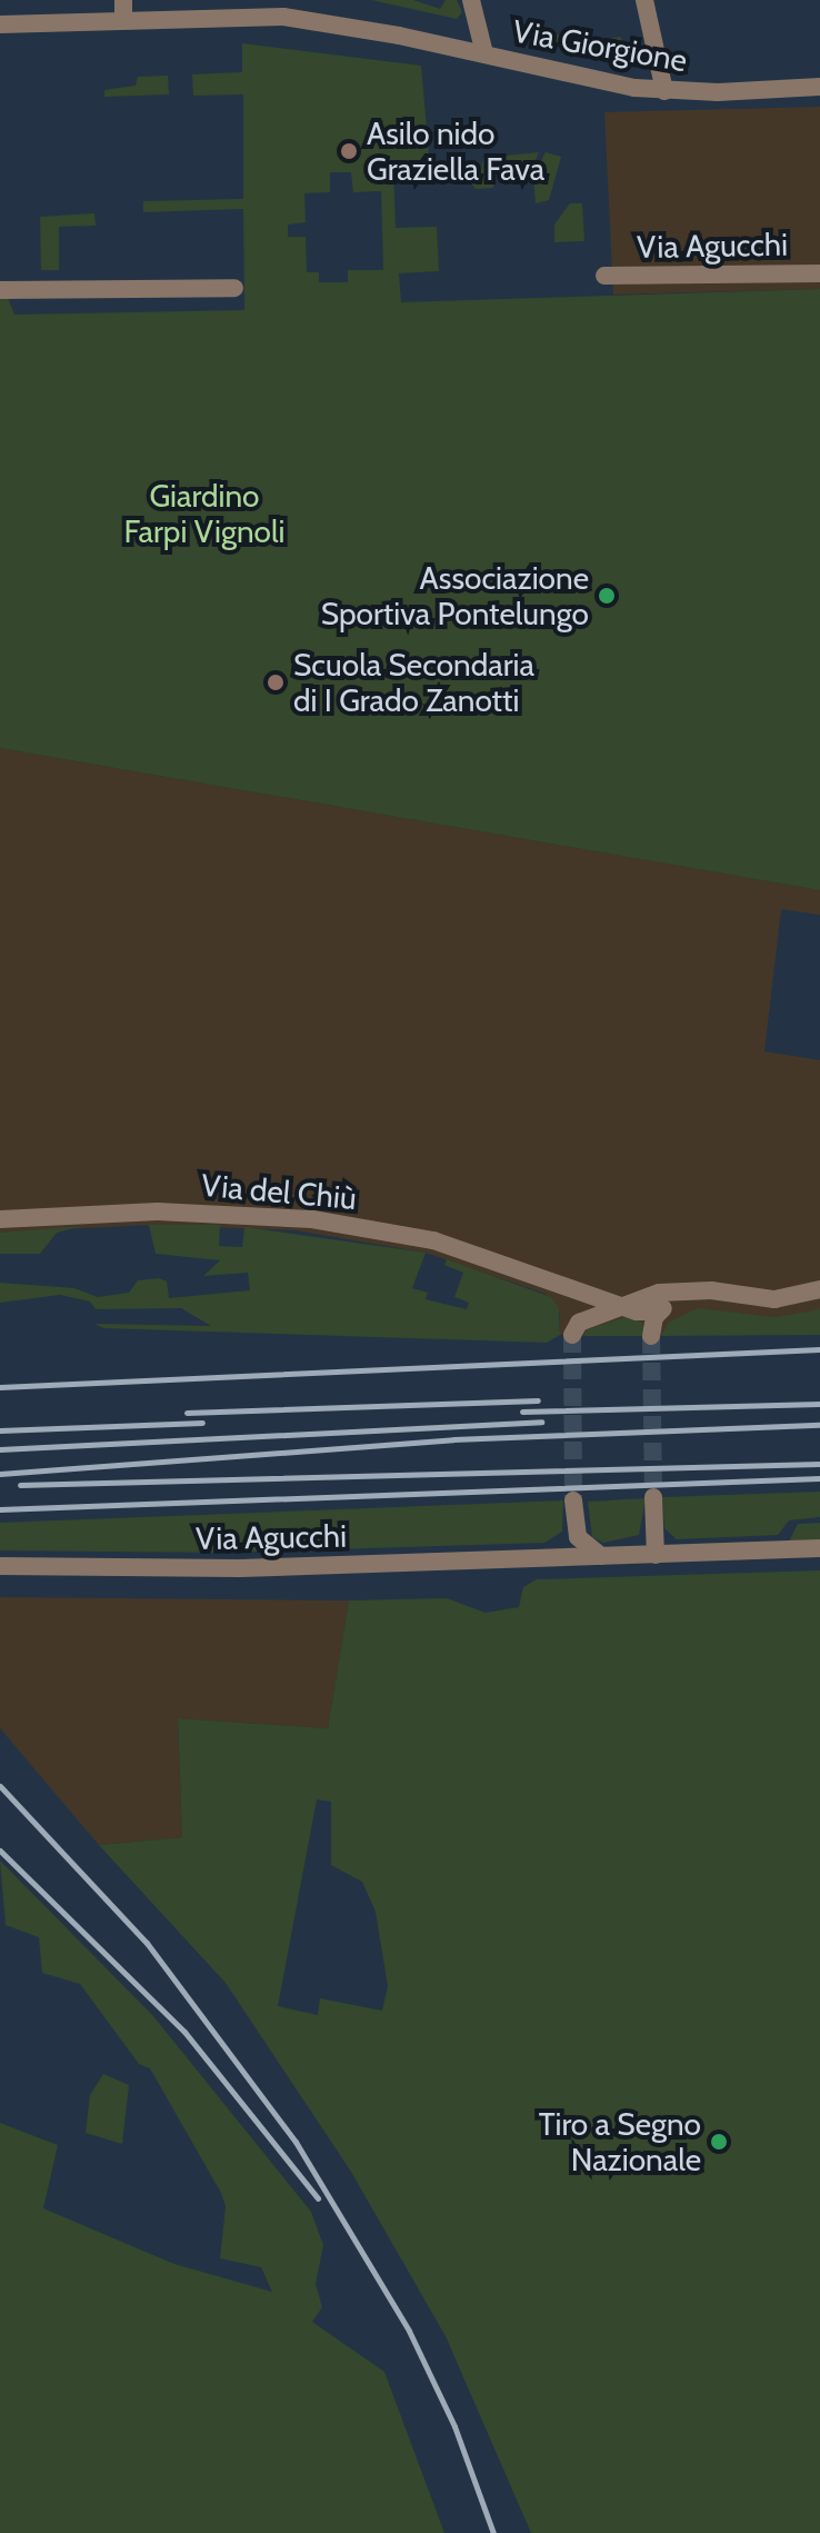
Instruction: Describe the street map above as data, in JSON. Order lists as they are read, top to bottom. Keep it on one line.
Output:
{"streets":{"street":["Via Giorgione","Via Agucchi","Via del Chiù"]},"parks":["Giardino Farpi Vignoli"],"places":["Asilo nido Graziella Fava","Associazione Sportiva Pontelungo","Scuola Secondaria di I Grado Zanotti","Tiro a Segno Nazionale"]}
